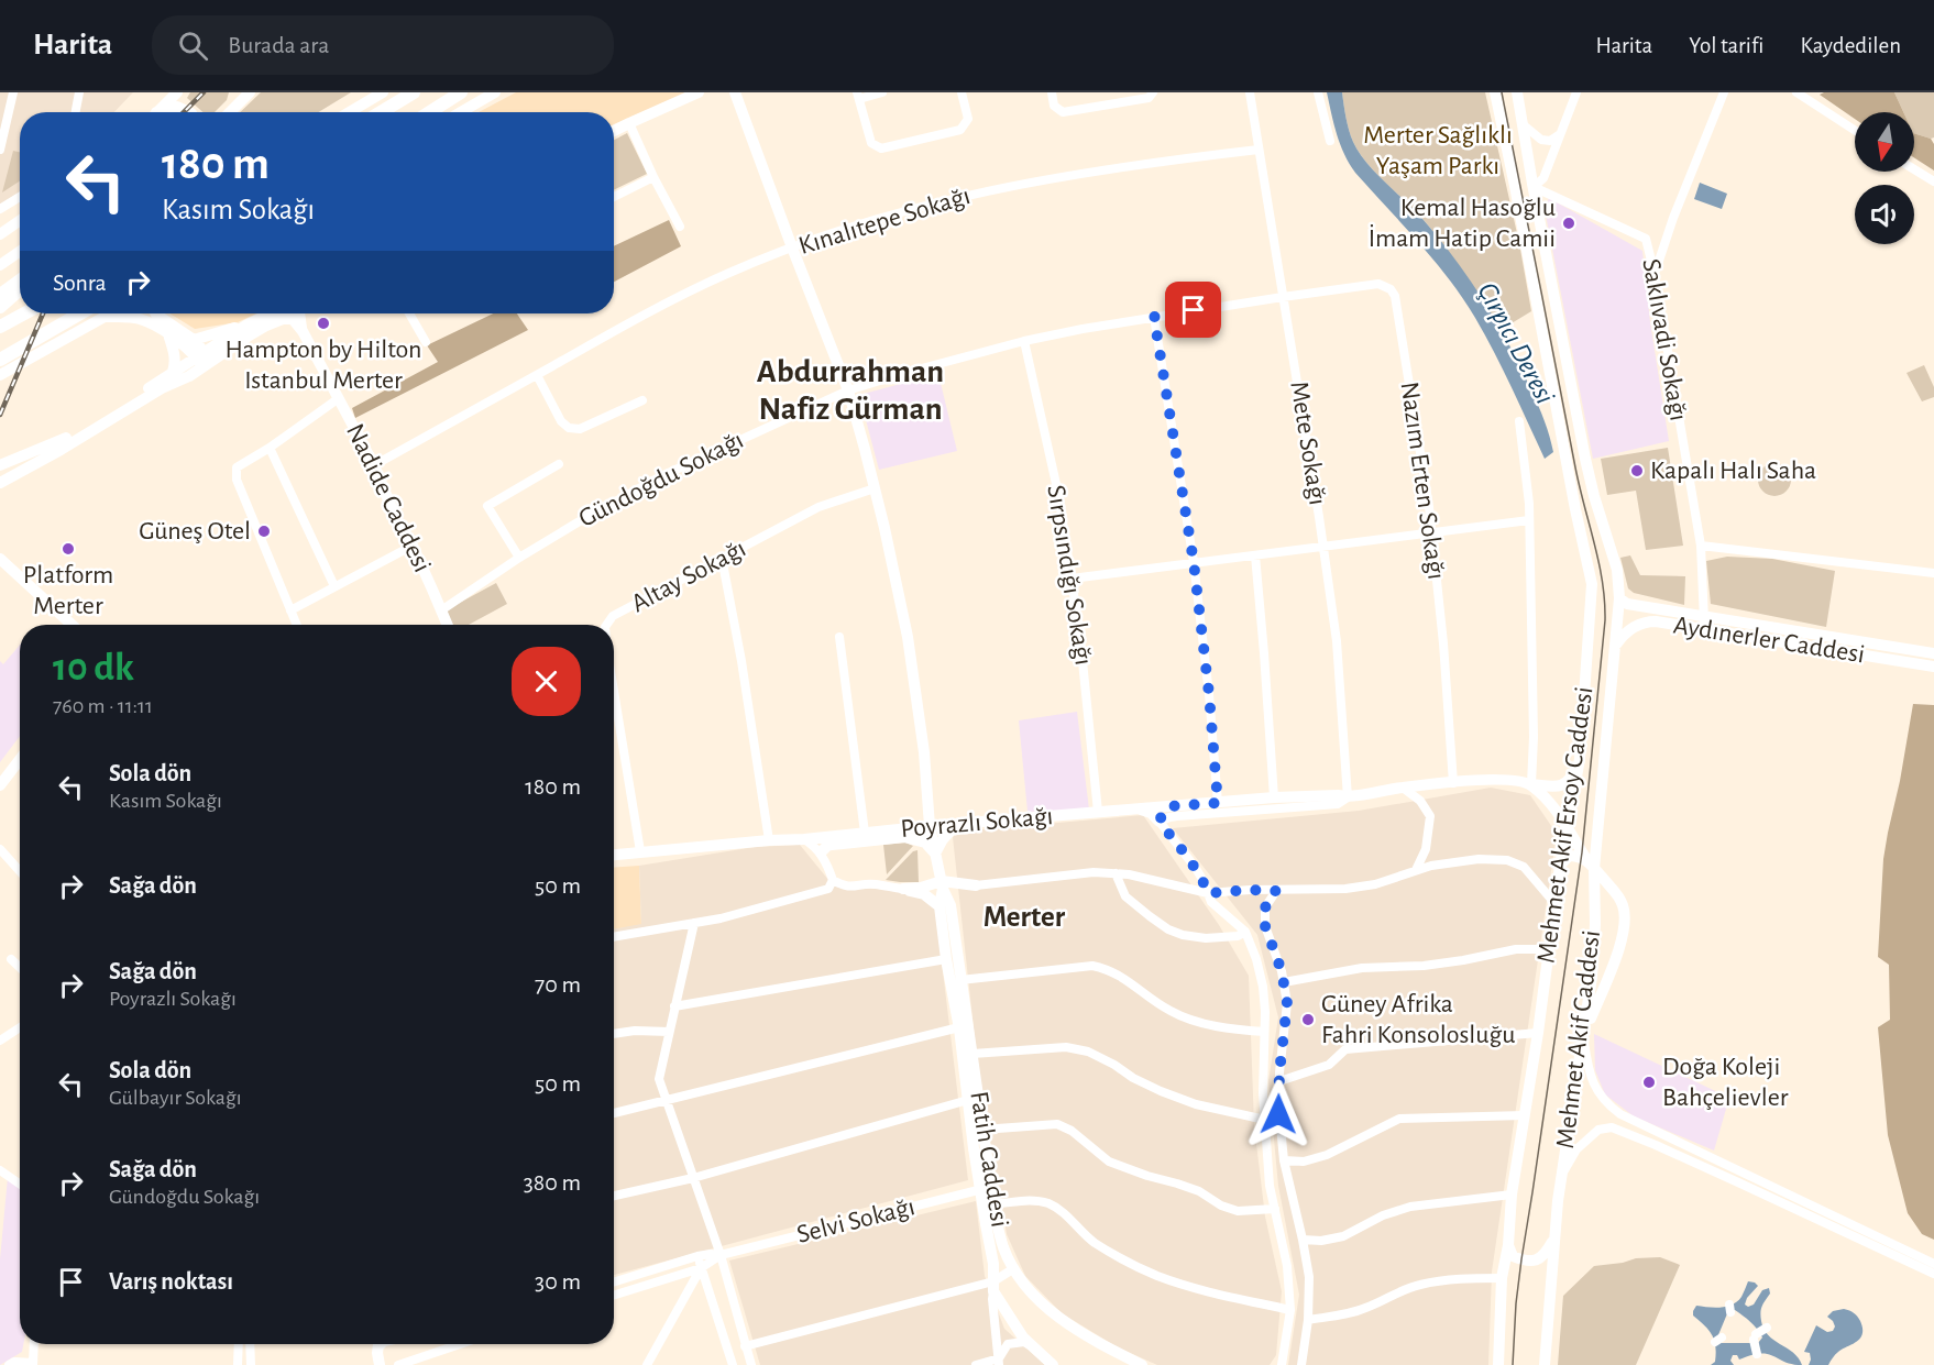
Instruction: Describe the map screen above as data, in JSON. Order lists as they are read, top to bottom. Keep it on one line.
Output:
{"streets":{"main road":["Nadide Caddesi","Aydınerler Caddesi","Poyrazlı Sokağı","Mehmet Akif Ersoy Caddesi","Mehmet Akif Caddesi","Fatih Caddesi"],"street":["Kınalıtepe Sokağı","Saklıvadi Sokağı","Mete Sokağı","Gündoğdu Sokağı","Nazım Erten Sokağı","Sırpsındığı Sokağı","Altay Sokağı","Selvi Sokağı"]},"crossings":[["Kınalıtepe Sokağı","Mete Sokağı"],["Kınalıtepe Sokağı","Nadide Caddesi"],["Kınalıtepe Sokağı","Fatih Caddesi"],["Saklıvadi Sokağı","Aydınerler Caddesi"],["Mete Sokağı","Gündoğdu Sokağı"],["Mete Sokağı","Nazım Erten Sokağı"],["Mete Sokağı","Poyrazlı Sokağı"],["Gündoğdu Sokağı","Nazım Erten Sokağı"],["Gündoğdu Sokağı","Nadide Caddesi"],["Gündoğdu Sokağı","Sırpsındığı Sokağı"],["Gündoğdu Sokağı","Fatih Caddesi"],["Nazım Erten Sokağı","Poyrazlı Sokağı"],["Sırpsındığı Sokağı","Poyrazlı Sokağı"],["Altay Sokağı","Poyrazlı Sokağı"],["Altay Sokağı","Fatih Caddesi"],["Aydınerler Caddesi","Mehmet Akif Caddesi"],["Poyrazlı Sokağı","Mehmet Akif Ersoy Caddesi"],["Poyrazlı Sokağı","Fatih Caddesi"],["Fatih Caddesi","Selvi Sokağı"]],"districts":["Abdurrahman Nafiz Gürman","Merter"],"water":["Çırpıcı Deresi"],"parks":["Merter Sağlıklı Yaşam Parkı"],"places":["Kemal Hasoğlu İmam Hatip Camii","Hampton by Hilton Istanbul Merter","Kapalı Halı Saha","Güneş Otel","Platform Merter","Güney Afrika Fahri Konsolosluğu","Doğa Koleji Bahçelievler"],"north":"bottom","page":{"header":"Harita","search":"Burada ara","nav":["Harita","Yol tarifi","Kaydedilen"],"turn":["180 m","Kasım Sokağı"],"then":"Sonra","heading":["10 dk","760 m · 11:11"],"list":[{"name":"Sola dön","note":"Kasım Sokağı","value":"180 m"},{"name":"Sağa dön","value":"50 m"},{"name":"Sağa dön","note":"Poyrazlı Sokağı","value":"70 m"},{"name":"Sola dön","note":"Gülbayır Sokağı","value":"50 m"},{"name":"Sağa dön","note":"Gündoğdu Sokağı","value":"380 m"},{"name":"Varış noktası","value":"30 m"}]}}
